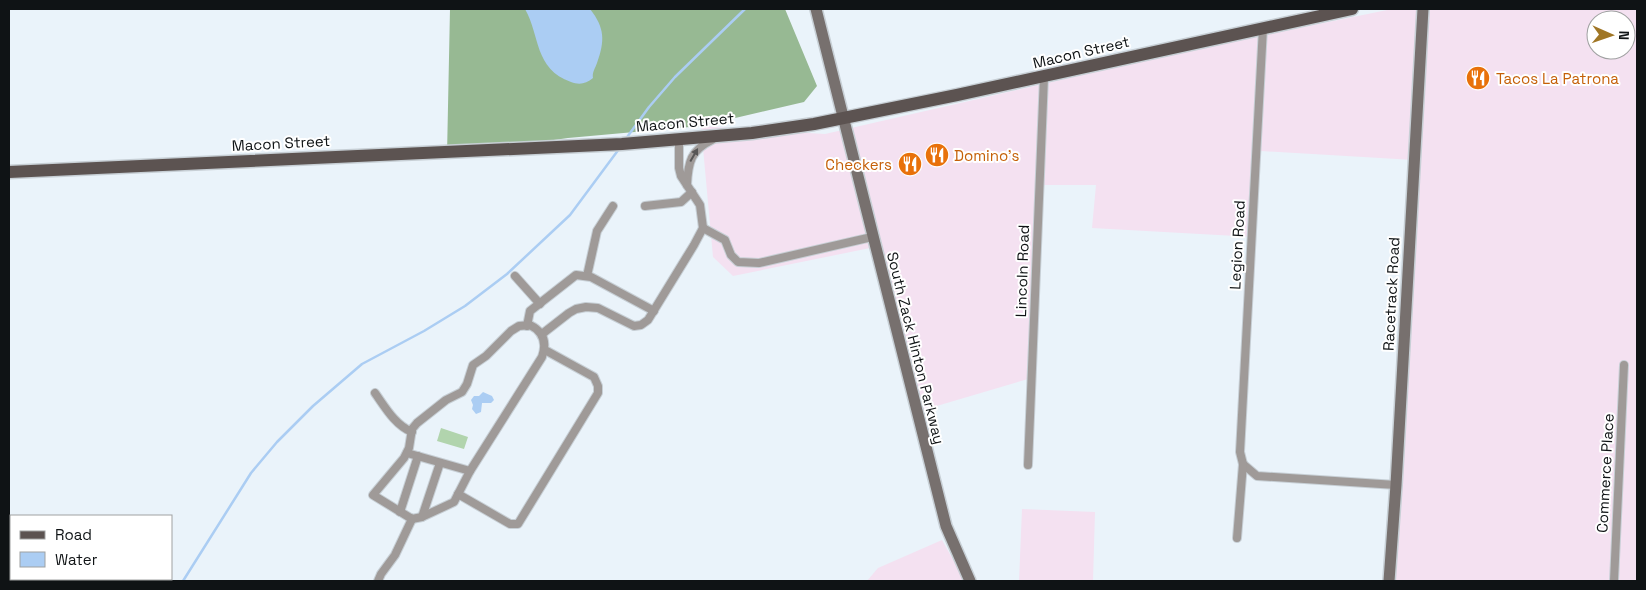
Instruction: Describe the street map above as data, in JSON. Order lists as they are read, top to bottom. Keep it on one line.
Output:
{"streets":{"main road":["Macon Street","Racetrack Road","South Zack Hinton Parkway"],"street":["Legion Road","Lincoln Road","Commerce Place"]},"crossings":[["Macon Street","Legion Road"],["Macon Street","Lincoln Road"],["Macon Street","South Zack Hinton Parkway"]],"places":{"restaurant":["Tacos La Patrona","Domino's","Checkers"]},"legend":["Road","Water"],"north":"right"}
